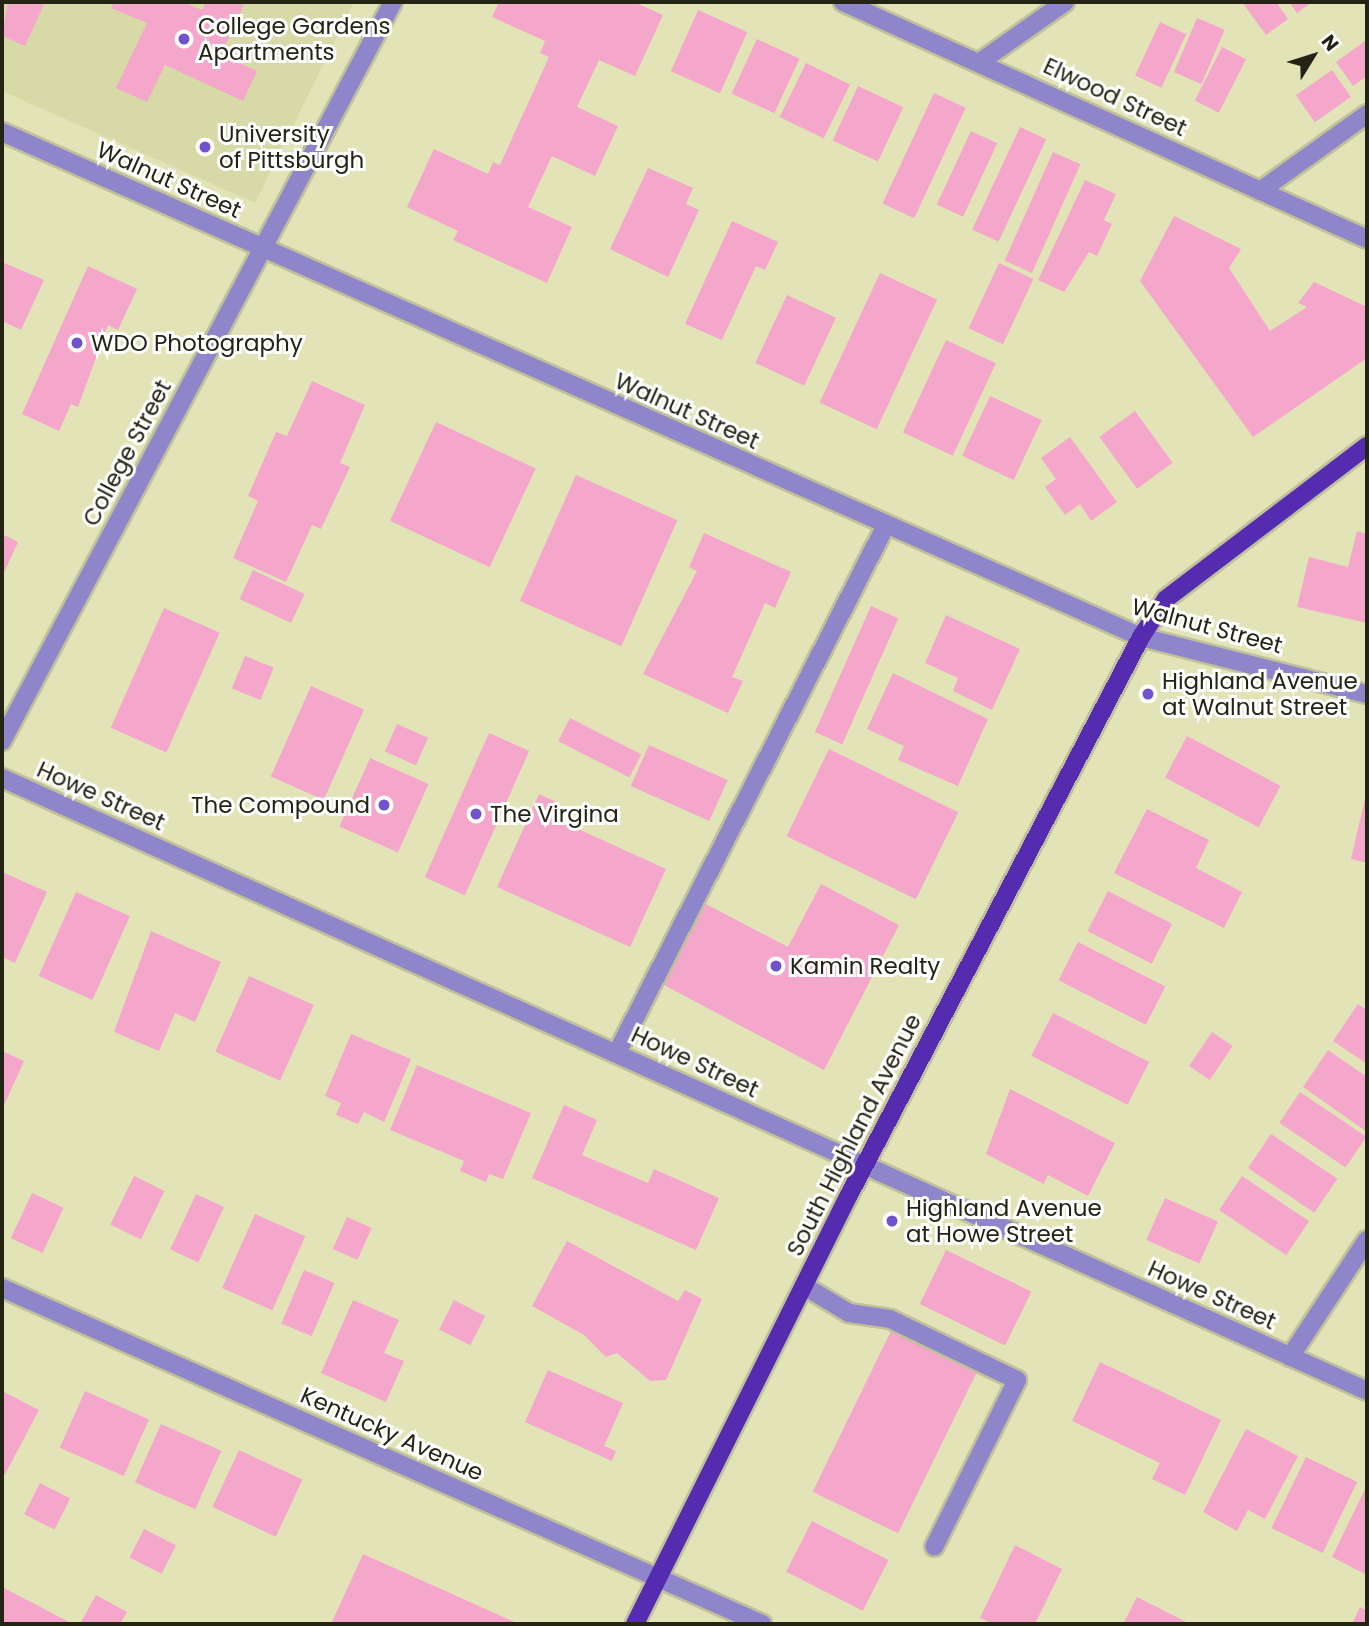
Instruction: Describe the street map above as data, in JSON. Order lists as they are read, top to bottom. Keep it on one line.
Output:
{"streets":{"main road":["South Highland Avenue"],"street":["Elwood Street","Walnut Street","College Street","Howe Street","Kentucky Avenue"]},"crossings":[["Walnut Street","College Street"],["Walnut Street","South Highland Avenue"],["Howe Street","South Highland Avenue"],["South Highland Avenue","Kentucky Avenue"]],"places":["College Gardens Apartments","University of Pittsburgh","WDO Photography","Highland Avenue at Walnut Street","The Compound","The Virgina","Kamin Realty","Highland Avenue at Howe Street"],"north":"top right"}
